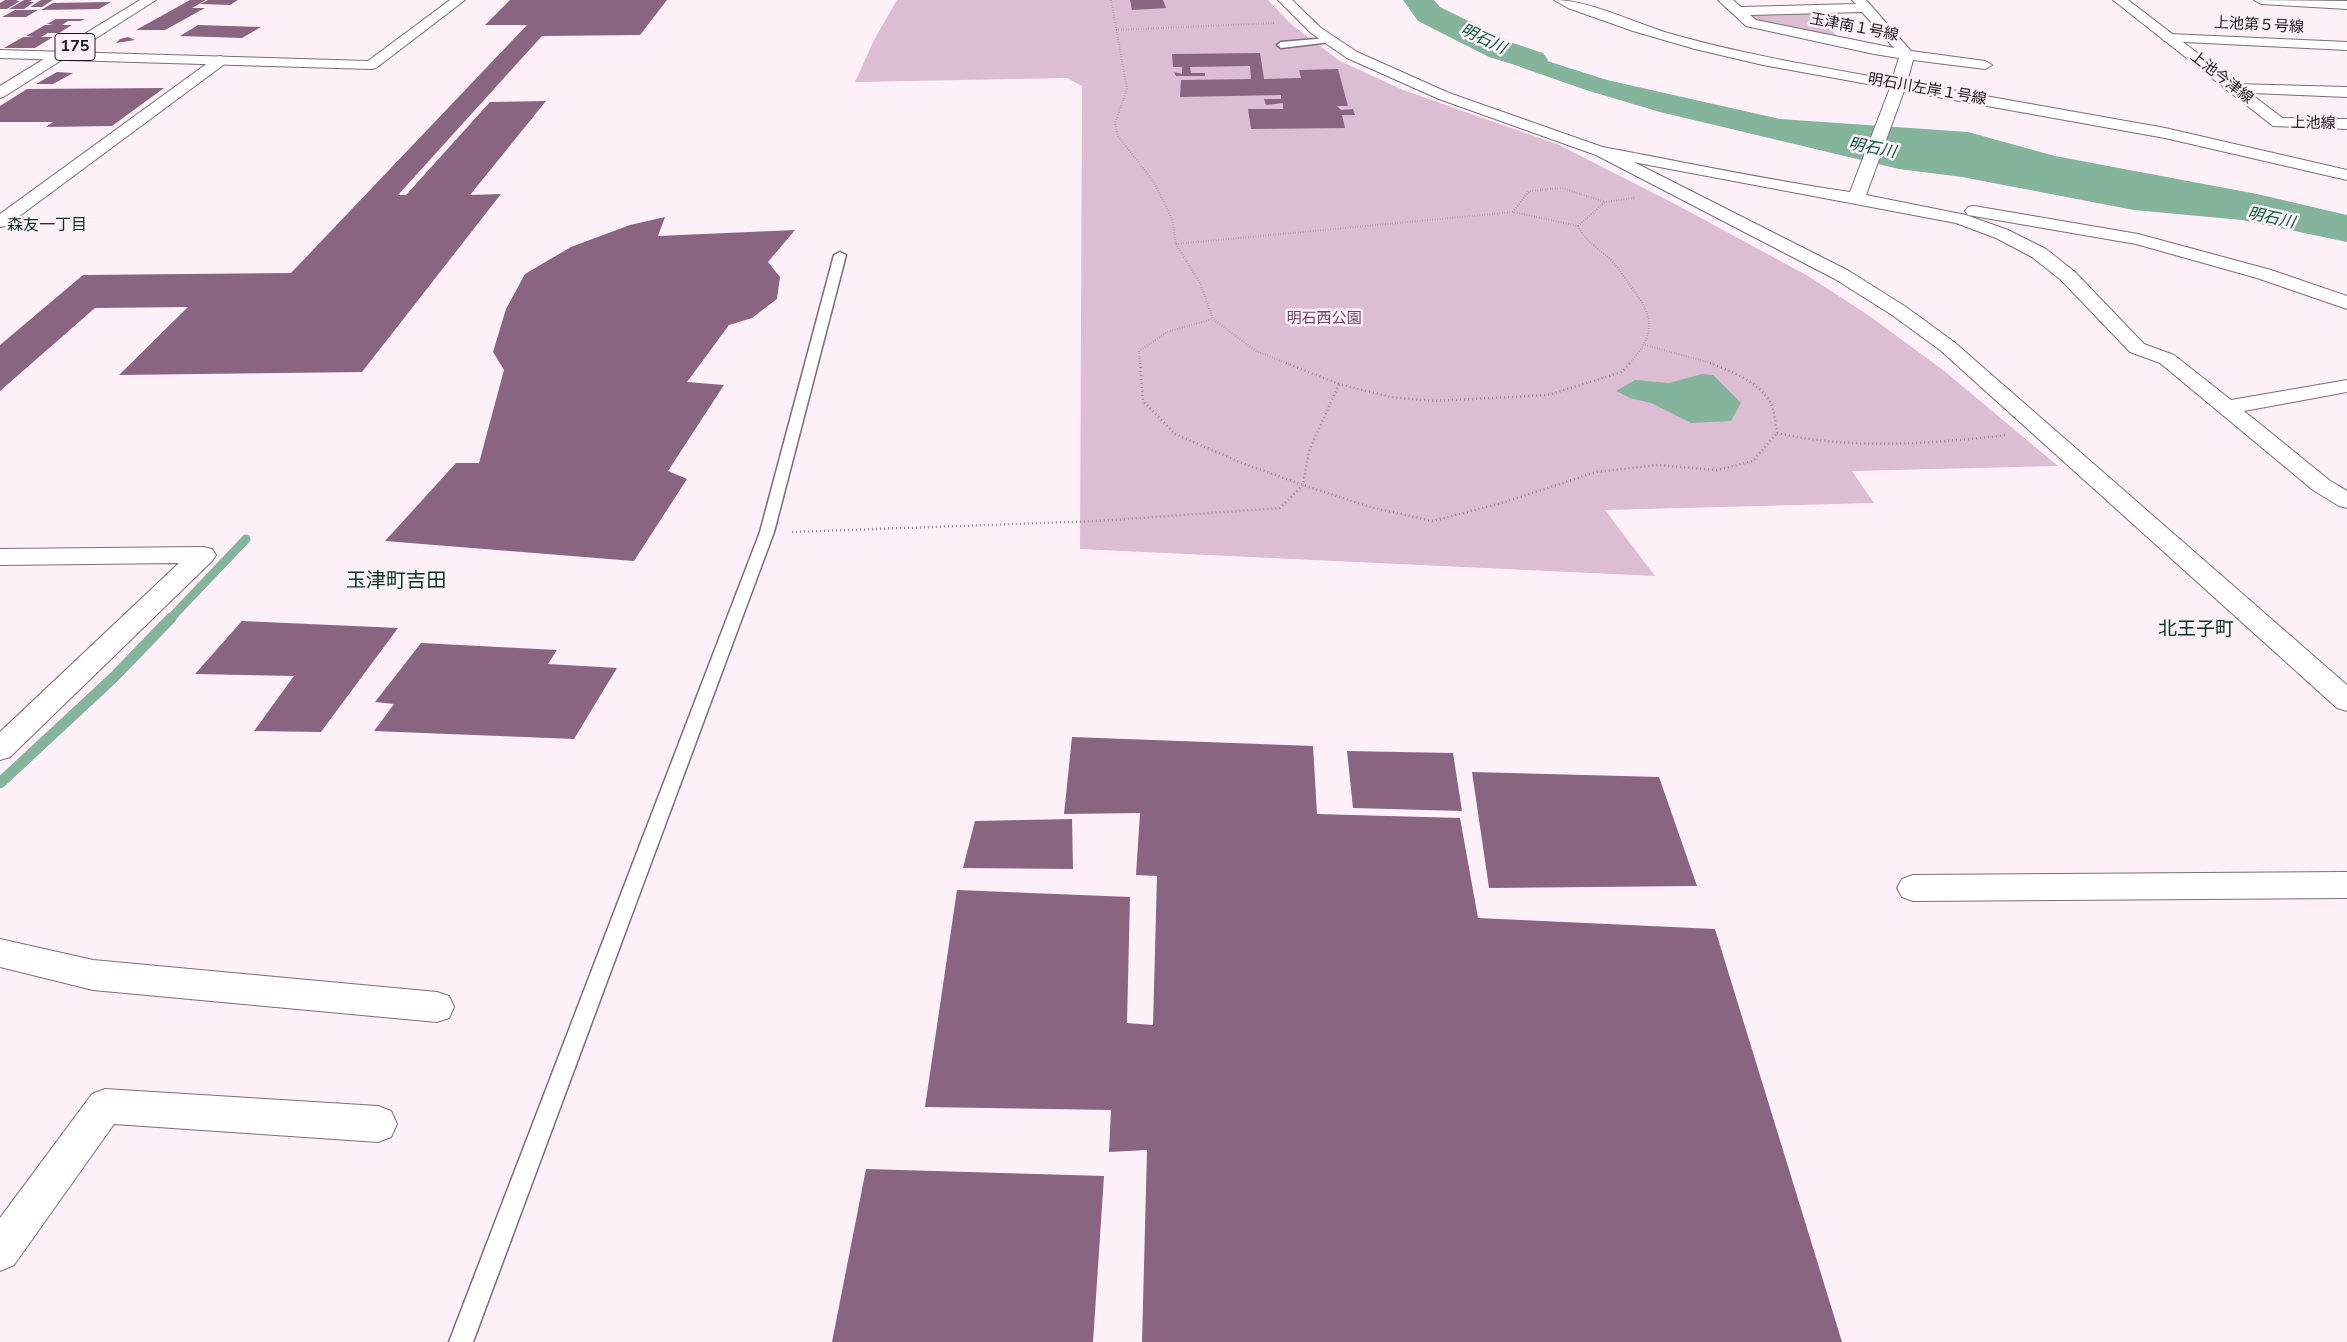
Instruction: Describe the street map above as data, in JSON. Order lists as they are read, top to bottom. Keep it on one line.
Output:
{"streets":{"main road":["上池第５号線","玉津南１号線","175","上池今津線","明石川左岸１号線","上池線"]},"crossings":[["上池第５号線","上池今津線"],["上池今津線","明石川左岸１号線"],["上池今津線","上池線"]],"districts":["森友一丁目","玉津町吉田","北王子町"],"water":["明石川"],"parks":["明石西公園"]}
